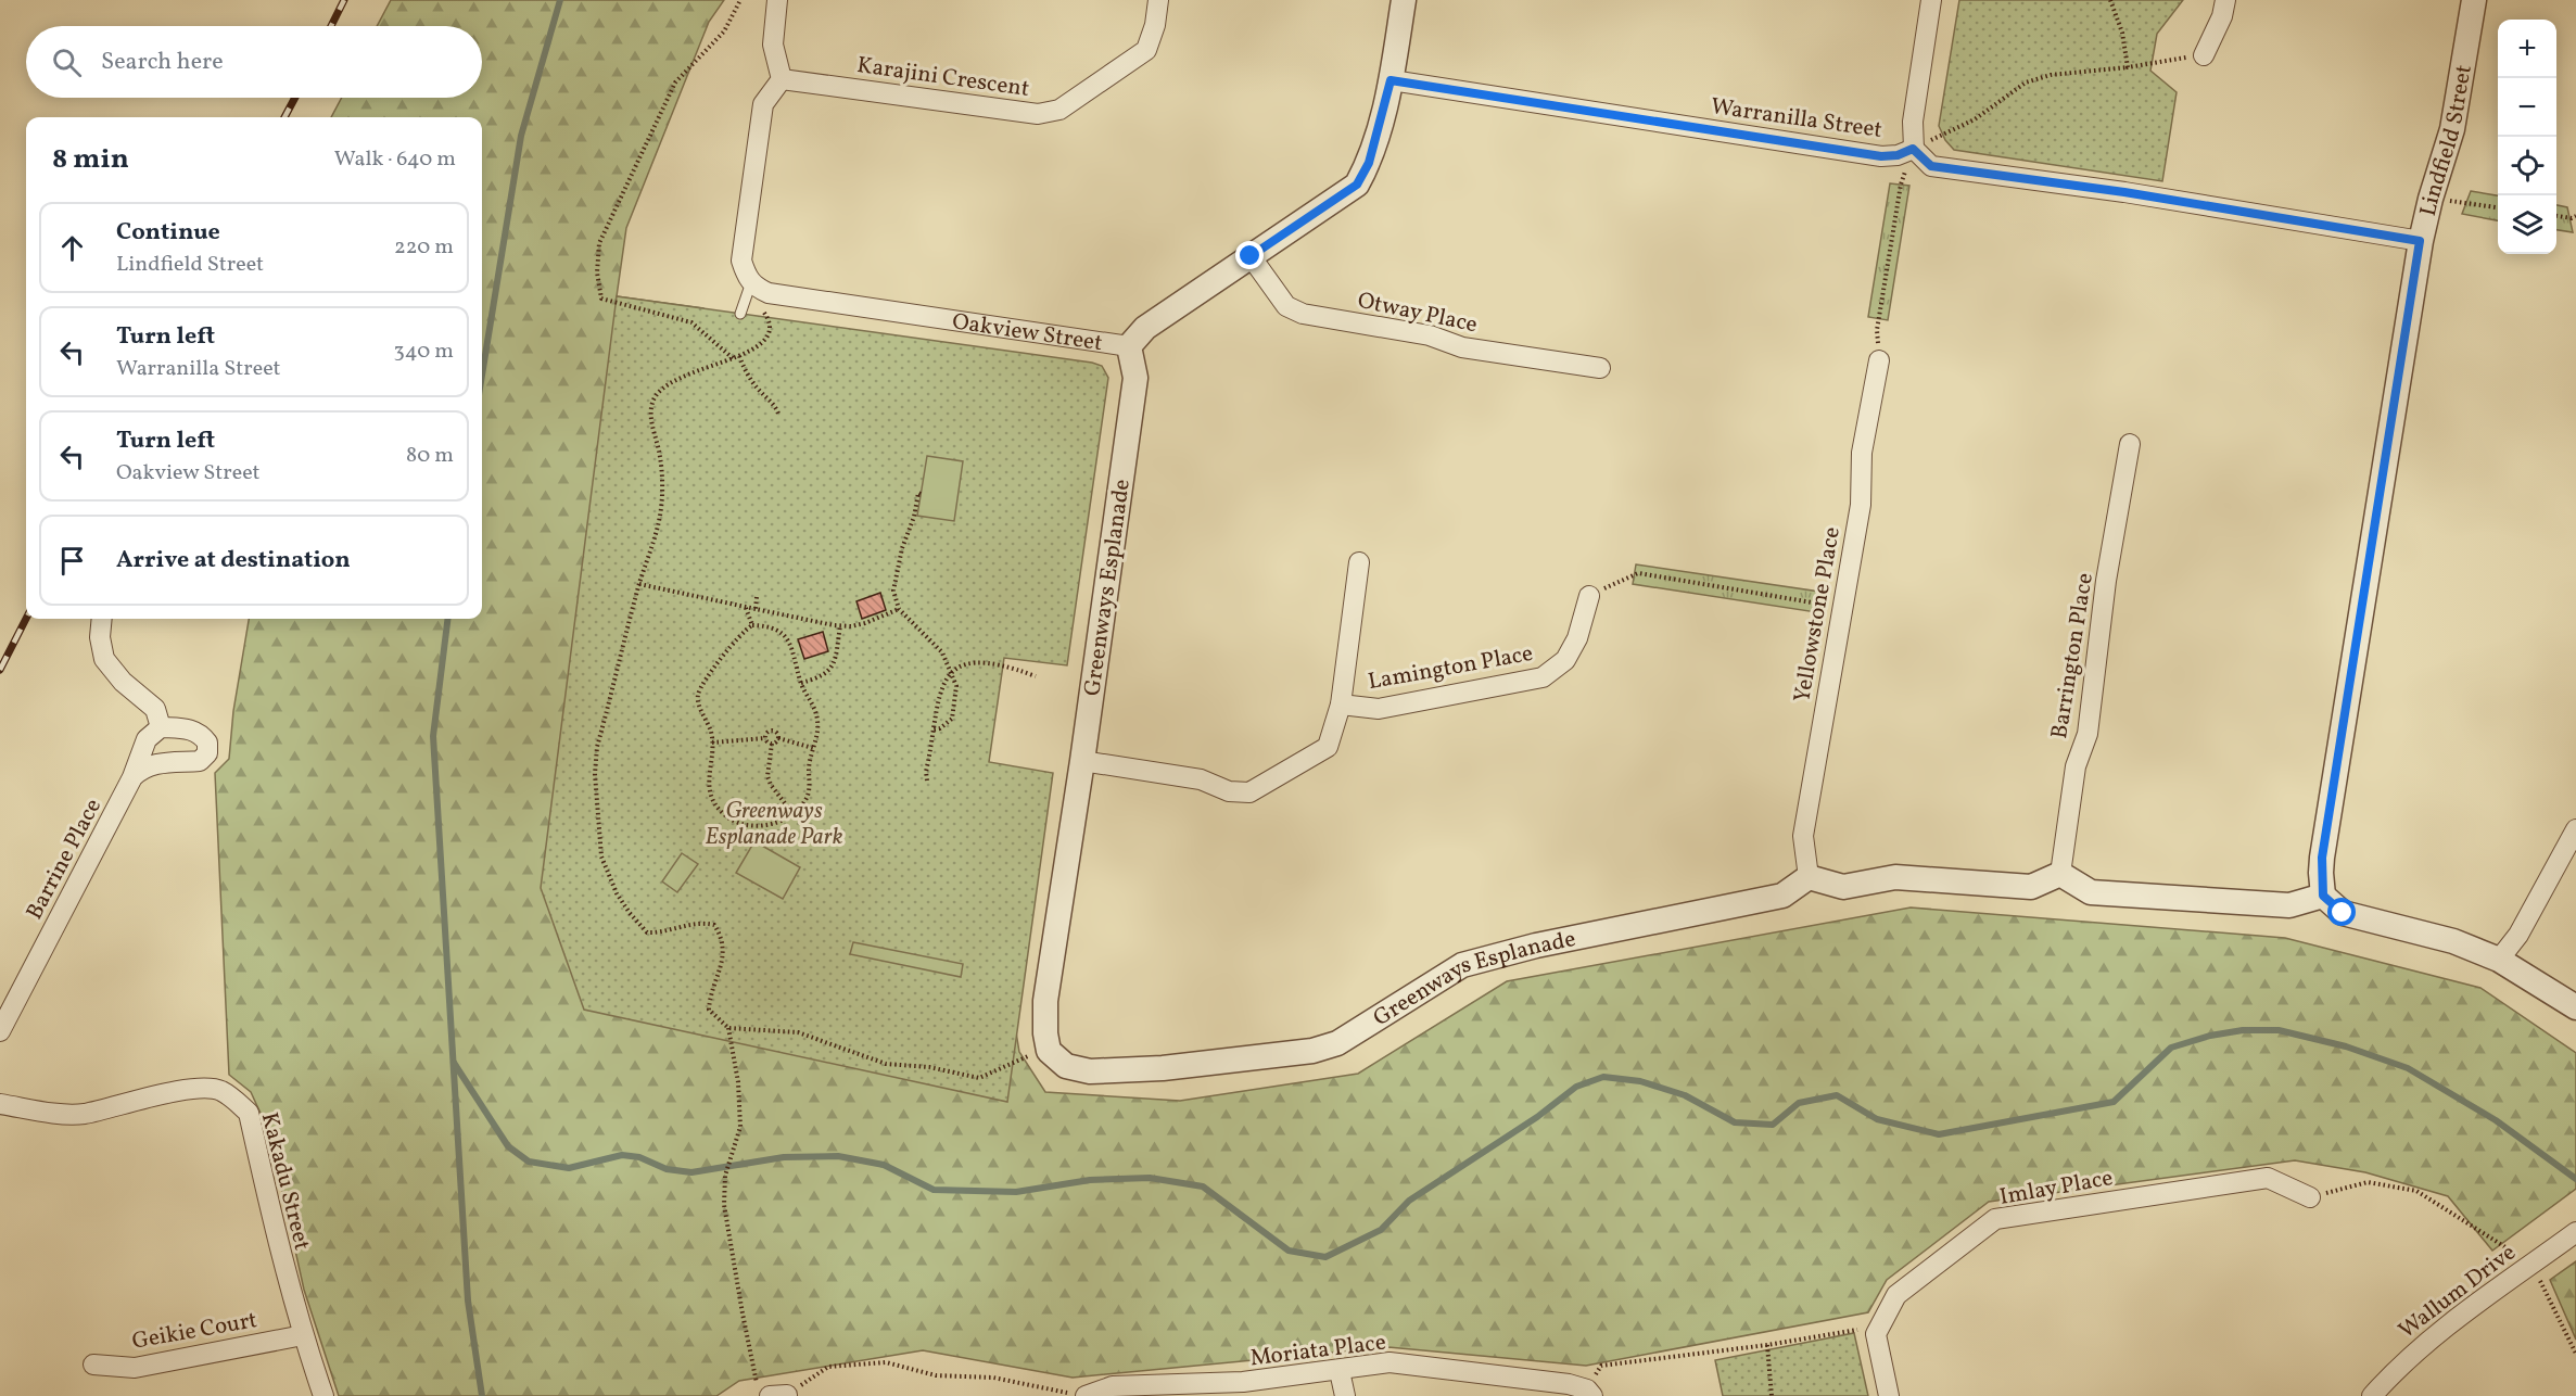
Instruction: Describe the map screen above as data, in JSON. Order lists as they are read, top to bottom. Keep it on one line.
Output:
{"streets":{"street":["Karajini Crescent","Warranilla Street","Lindfield Street","Otway Place","Oakview Street","Greenways Esplanade","Yellowstone Place","Barrington Place","Lamington Place","Barrine Place","Kakadu Street","Imlay Place","Wallum Drive","Geikie Court","Moriata Place"]},"crossings":[["Warranilla Street","Lindfield Street"],["Warranilla Street","Oakview Street"],["Otway Place","Oakview Street"],["Oakview Street","Greenways Esplanade"],["Greenways Esplanade","Yellowstone Place"],["Greenways Esplanade","Lamington Place"],["Kakadu Street","Geikie Court"]],"parks":["Greenways Esplanade Park"],"page":{"map_buttons":["+","−"],"search":"Search here","heading":["8 min","Walk · 640 m"],"list":[["Continue","Lindfield Street","220 m"],["Turn left","Warranilla Street","340 m"],["Turn left","Oakview Street","80 m"],"Arrive at destination"]}}
